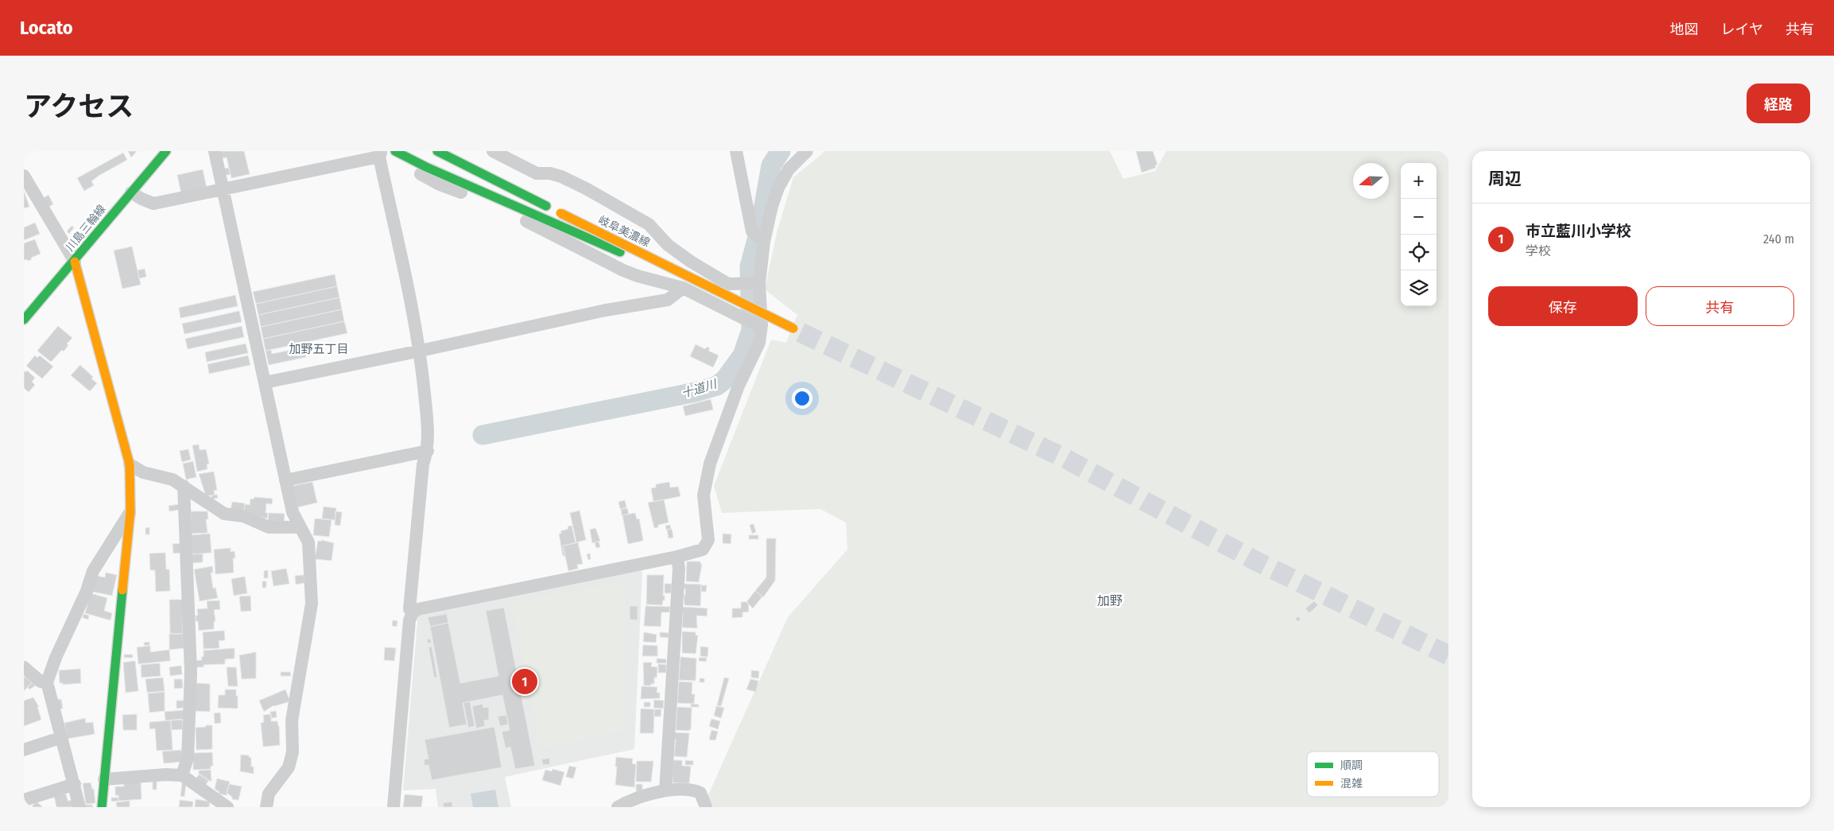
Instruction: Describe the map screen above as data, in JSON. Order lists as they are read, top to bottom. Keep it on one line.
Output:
{"streets":{"main road":["川島三輪線","岐阜美濃線"]},"districts":["加野五丁目","加野"],"water":["十道川"],"legend":["順調","混雑"],"north":"left","page":{"header":"Locato","nav":["地図","レイヤ","共有"],"title":"アクセス","buttons":["経路",["保存","共有"]],"heading":"周辺","map_buttons":["+","−"],"list":[{"mark":"1","name":"市立藍川小学校","note":"学校","value":"240 m"}],"pins":"1"}}
